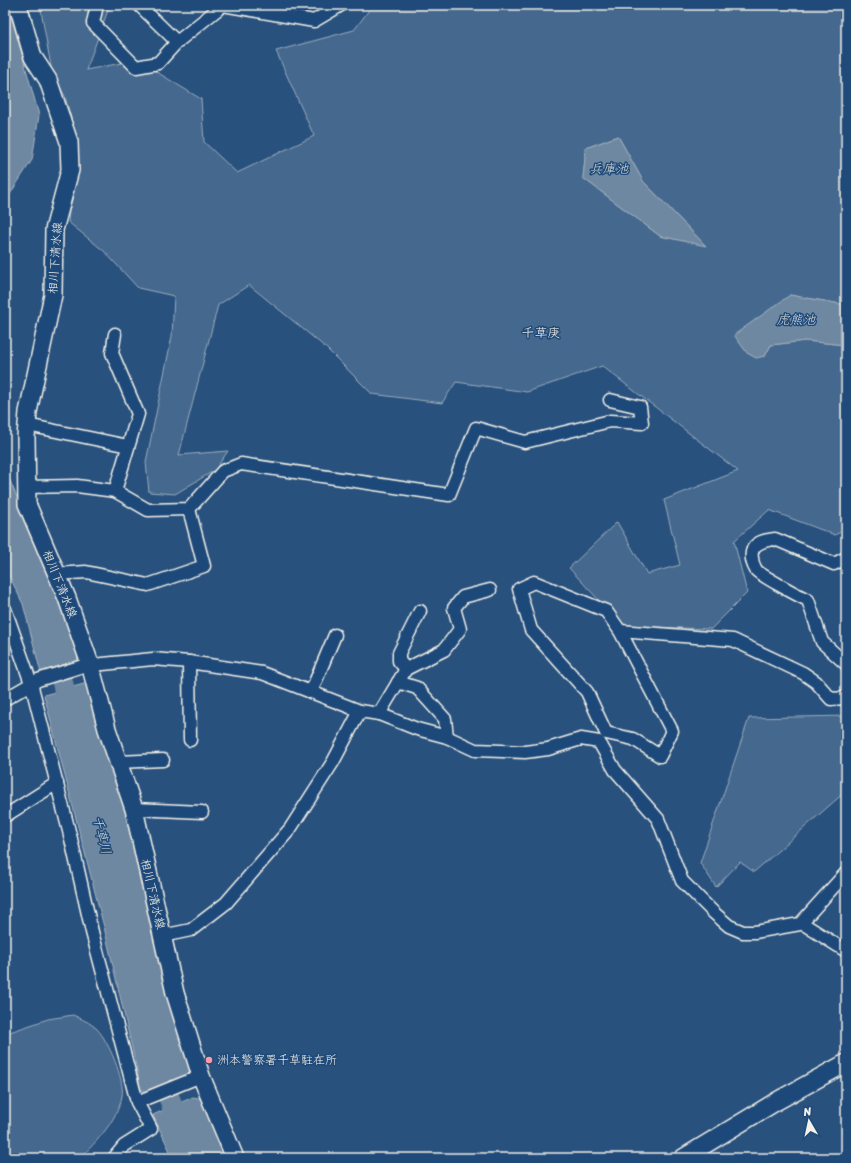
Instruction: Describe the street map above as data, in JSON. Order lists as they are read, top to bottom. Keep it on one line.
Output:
{"streets":{"main road":["相川下清水線"]},"districts":["千草庚"],"water":["兵庫池","虎熊池","千草川"],"places":["洲本警察署千草駐在所"],"north":"top"}
